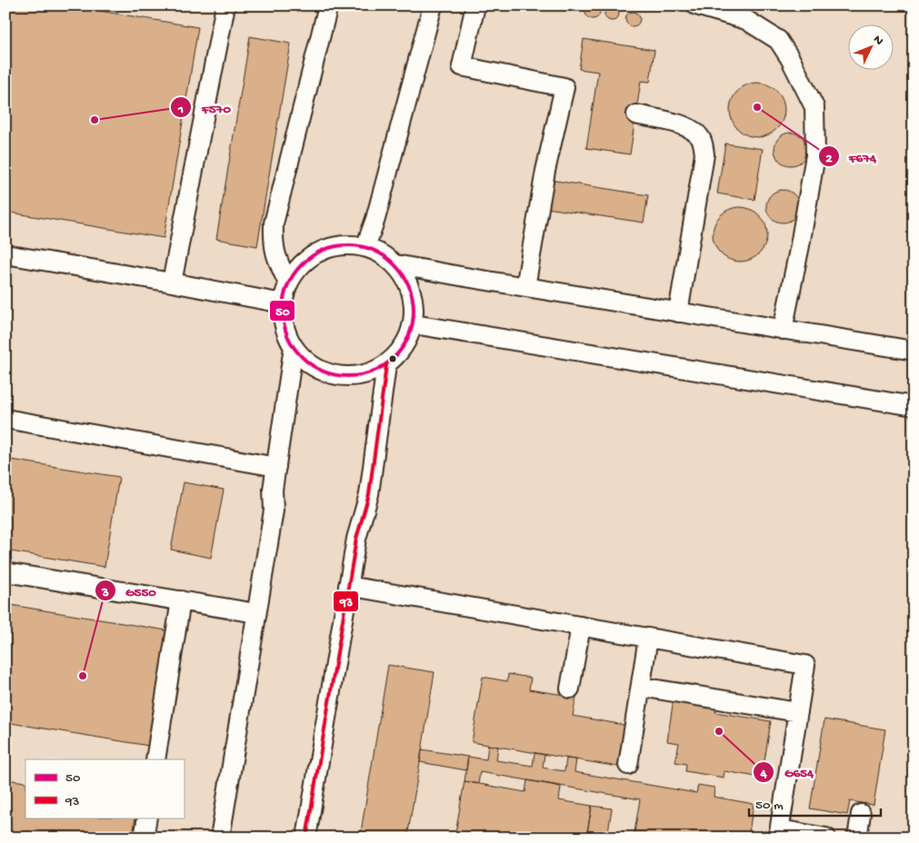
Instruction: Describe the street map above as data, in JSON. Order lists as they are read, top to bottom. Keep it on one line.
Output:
{"places":["F674","F570","G550","G654"],"lines":["transit line 50","transit line 93"],"legend":["50","93"],"scale_bar":"50 m","north":"top right"}
